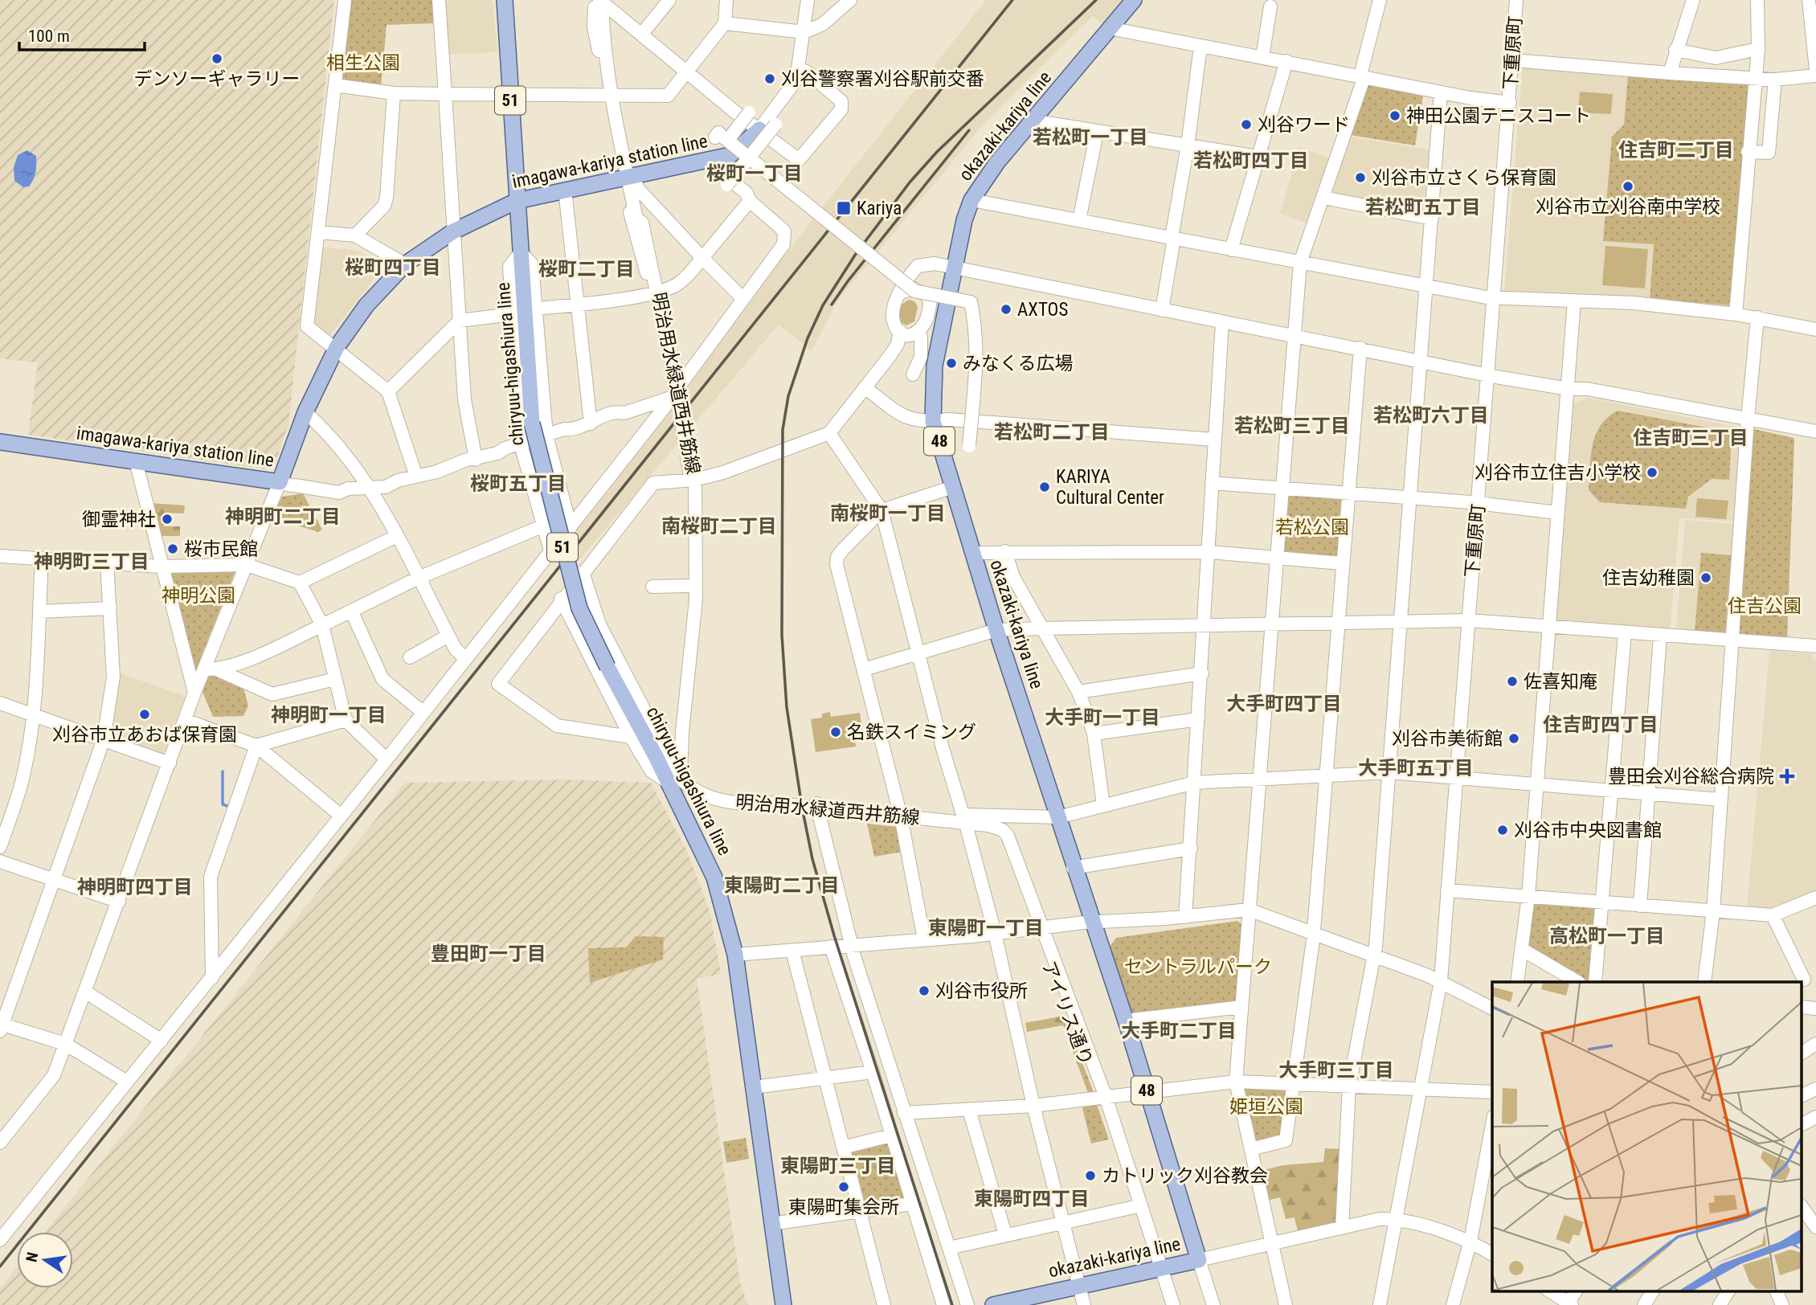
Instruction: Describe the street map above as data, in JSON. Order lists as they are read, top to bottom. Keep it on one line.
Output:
{"streets":{"main road":["51","okazaki-kariya line","imagawa-kariya station line","chiryuu-higashiura line","48"],"street":["下重原町","明治用水緑道西井筋線","アイリス通り"]},"crossings":[["imagawa-kariya station line","chiryuu-higashiura line"],["imagawa-kariya station line","明治用水緑道西井筋線"]],"districts":["若松町一丁目","住吉町二丁目","若松町四丁目","桜町一丁目","若松町五丁目","桜町四丁目","桜町二丁目","若松町六丁目","若松町三丁目","若松町二丁目","住吉町三丁目","桜町五丁目","南桜町一丁目","神明町二丁目","南桜町二丁目","神明町三丁目","大手町四丁目","神明町一丁目","大手町一丁目","住吉町四丁目","大手町五丁目","東陽町二丁目","神明町四丁目","東陽町一丁目","高松町一丁目","豊田町一丁目","大手町二丁目","大手町三丁目","東陽町三丁目","東陽町四丁目"],"parks":["相生公園","若松公園","神明公園","住吉公園","セントラルパーク","姫垣公園"],"places":{"other":["デンソーギャラリー","刈谷警察署刈谷駅前交番","神田公園テニスコート","刈谷ワード","刈谷市立さくら保育園","刈谷市立刈谷南中学校","AXTOS","みなくる広場","刈谷市立住吉小学校","KARIYA Cultural Center","御霊神社","桜市民館","住吉幼稚園","佐喜知庵","刈谷市立あおば保育園","名鉄スイミング","刈谷市美術館","刈谷市中央図書館","刈谷市役所","カトリック刈谷教会","東陽町集会所"],"transit":["Kariya"],"health":["豊田会刈谷総合病院"]},"scale_bar":"100 m","north":"left"}
